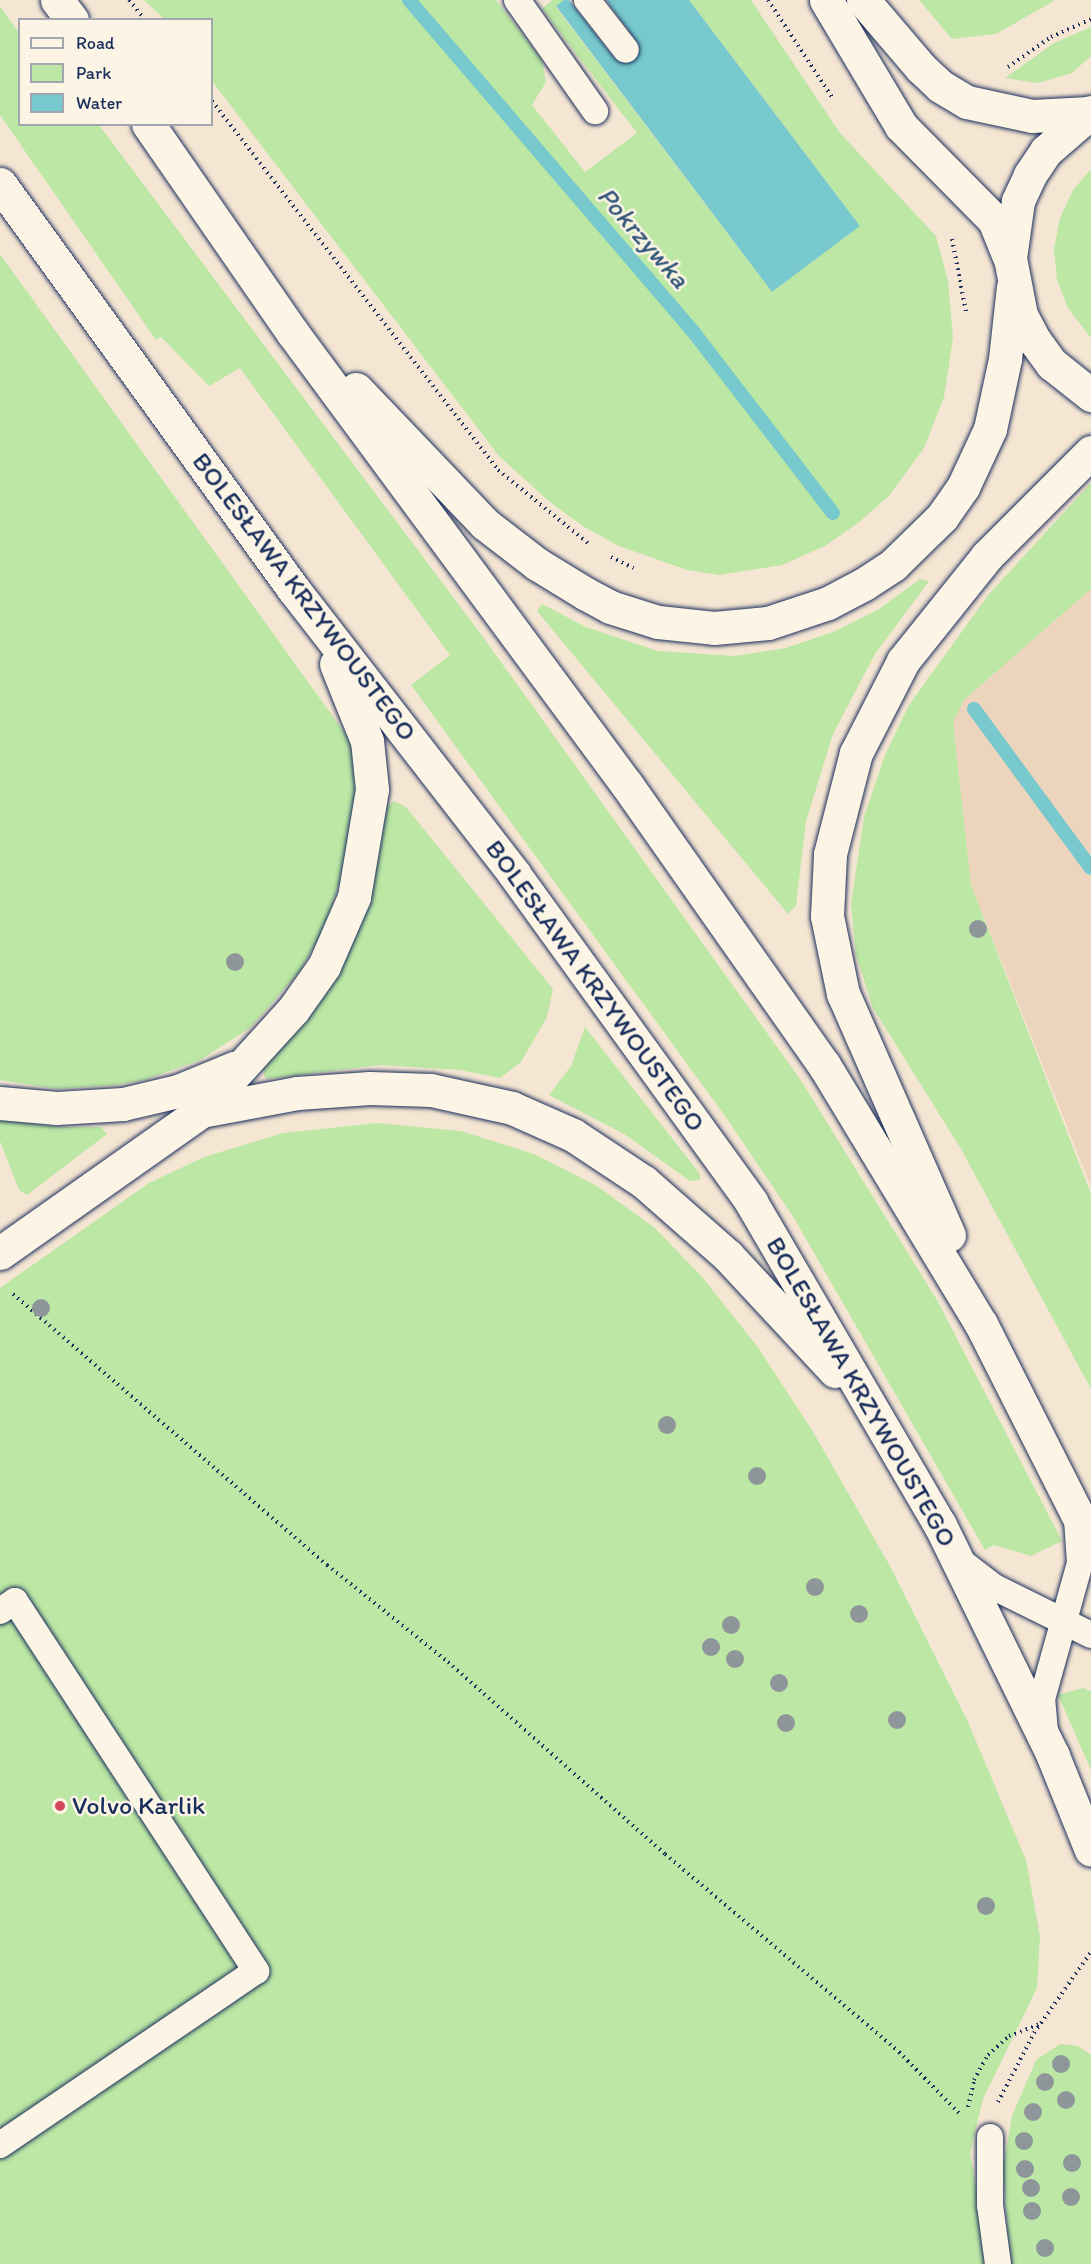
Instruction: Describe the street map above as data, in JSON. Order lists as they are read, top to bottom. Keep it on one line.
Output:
{"streets":{"main road":["BOLESŁAWA KRZYWOUSTEGO"]},"water":["Pokrzywka"],"places":["Volvo Karlik"],"legend":["Road","Park","Water"]}
